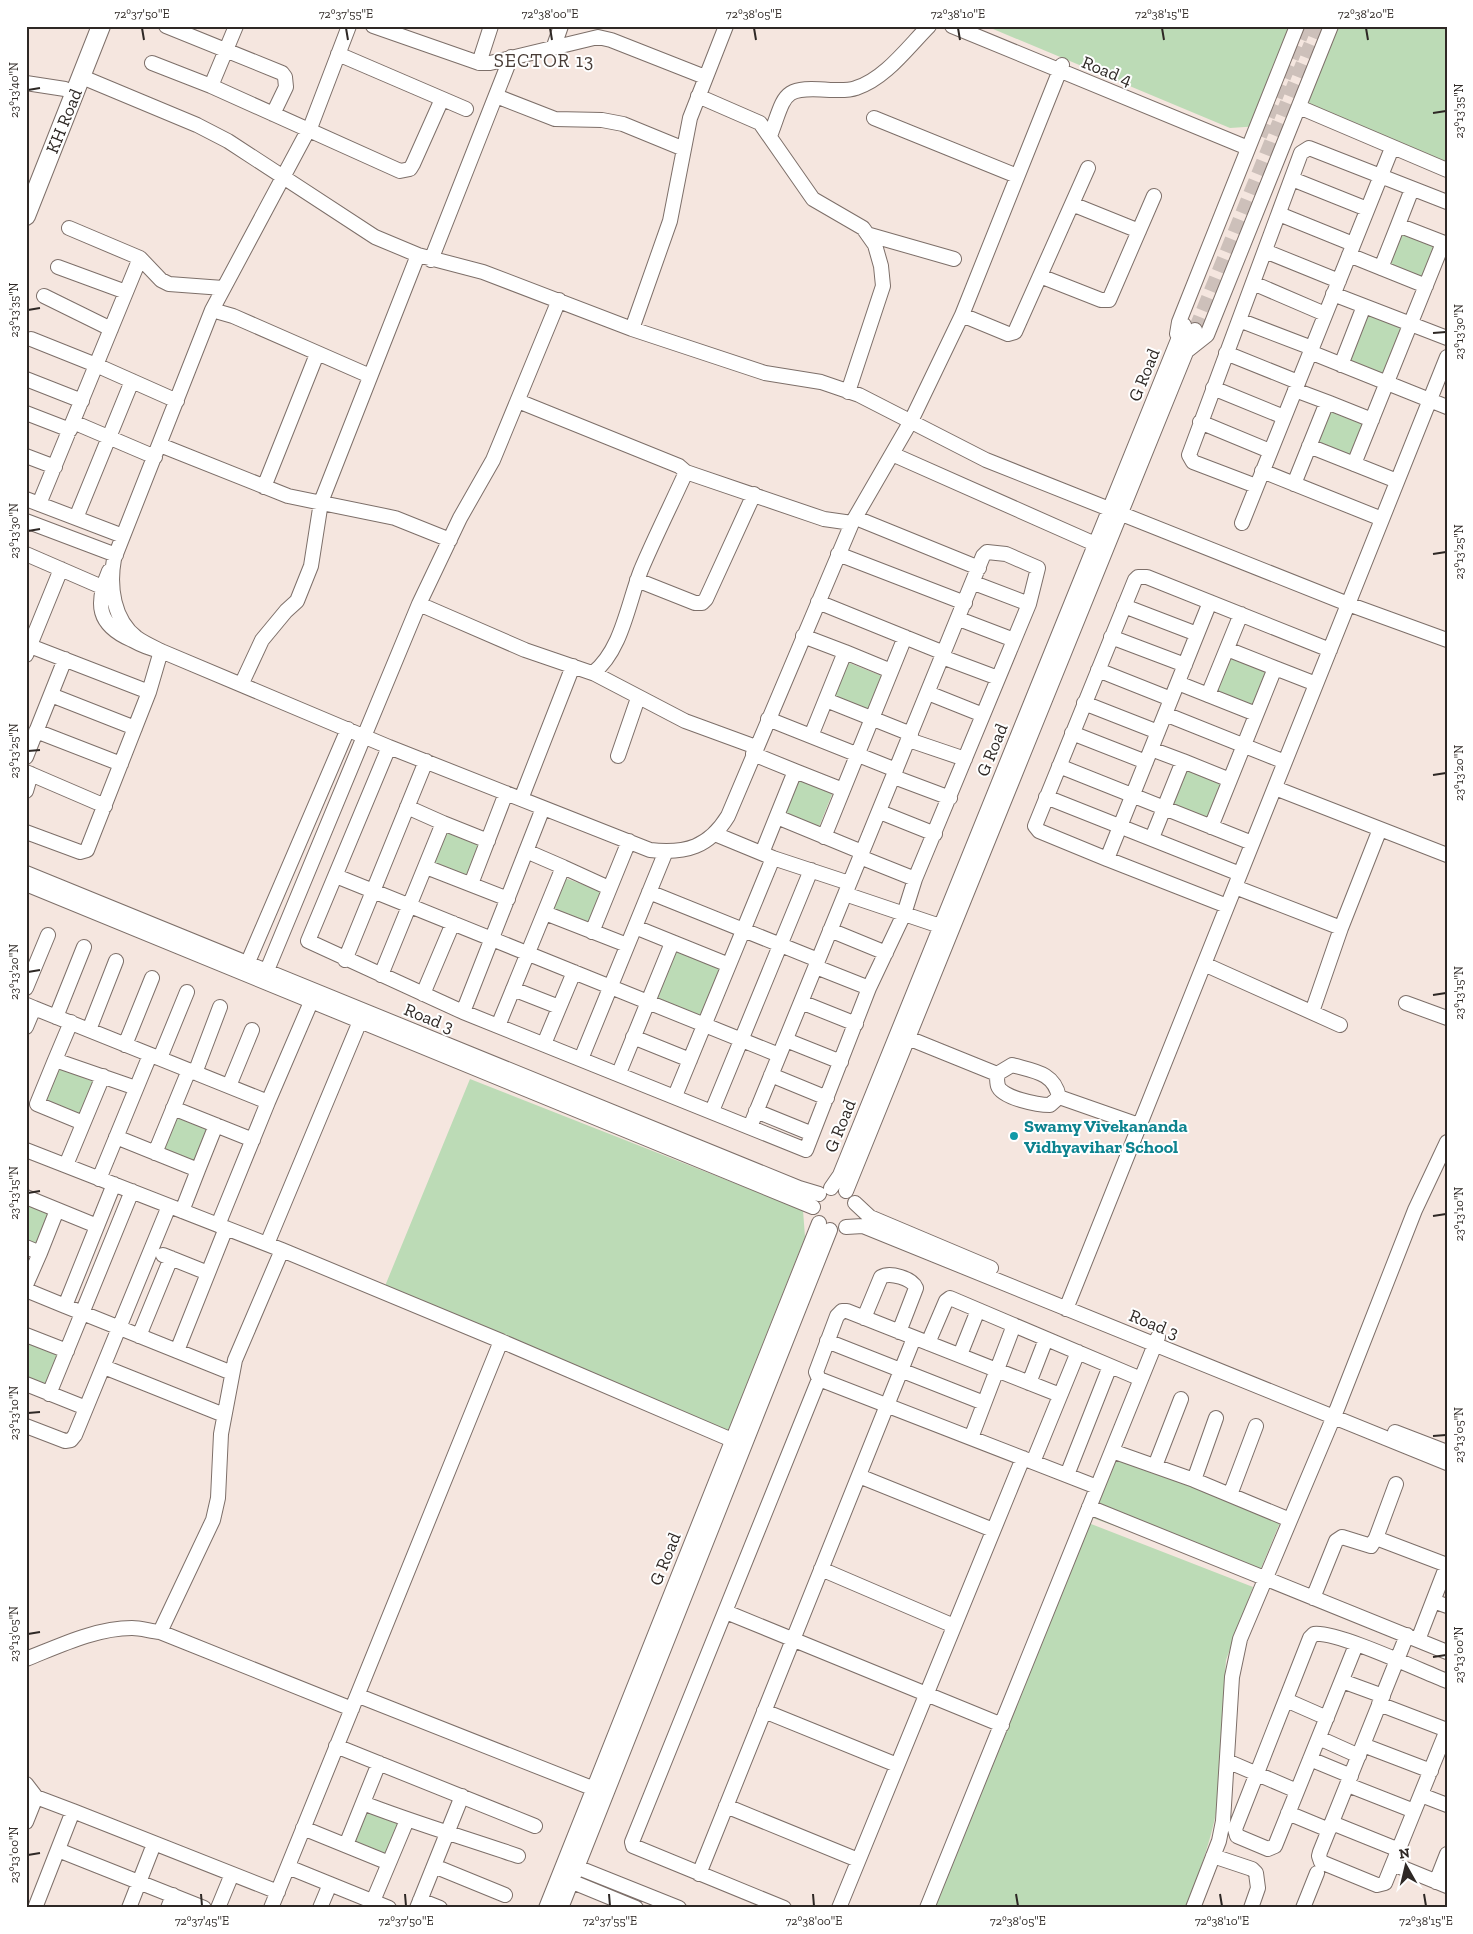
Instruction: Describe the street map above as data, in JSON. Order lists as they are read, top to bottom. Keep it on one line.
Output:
{"streets":{"main road":["KH Road"],"street":["Road 4","G Road","Road 3"]},"crossings":[["G Road","Road 3"]],"districts":["SECTOR 13"],"places":["Swamy Vivekananda Vidhyavihar School"],"north":"top","coordinates":["72°37'50\"E","72°37'55\"E","72°38'00\"E","72°38'05\"E","72°38'10\"E","72°38'15\"E","72°38'20\"E","23°13'40\"N","23°13'35\"N","23°13'30\"N","23°13'25\"N","23°13'20\"N","23°13'15\"N","23°13'10\"N","23°13'05\"N","23°13'00\"N","72°37'45\"E"]}
